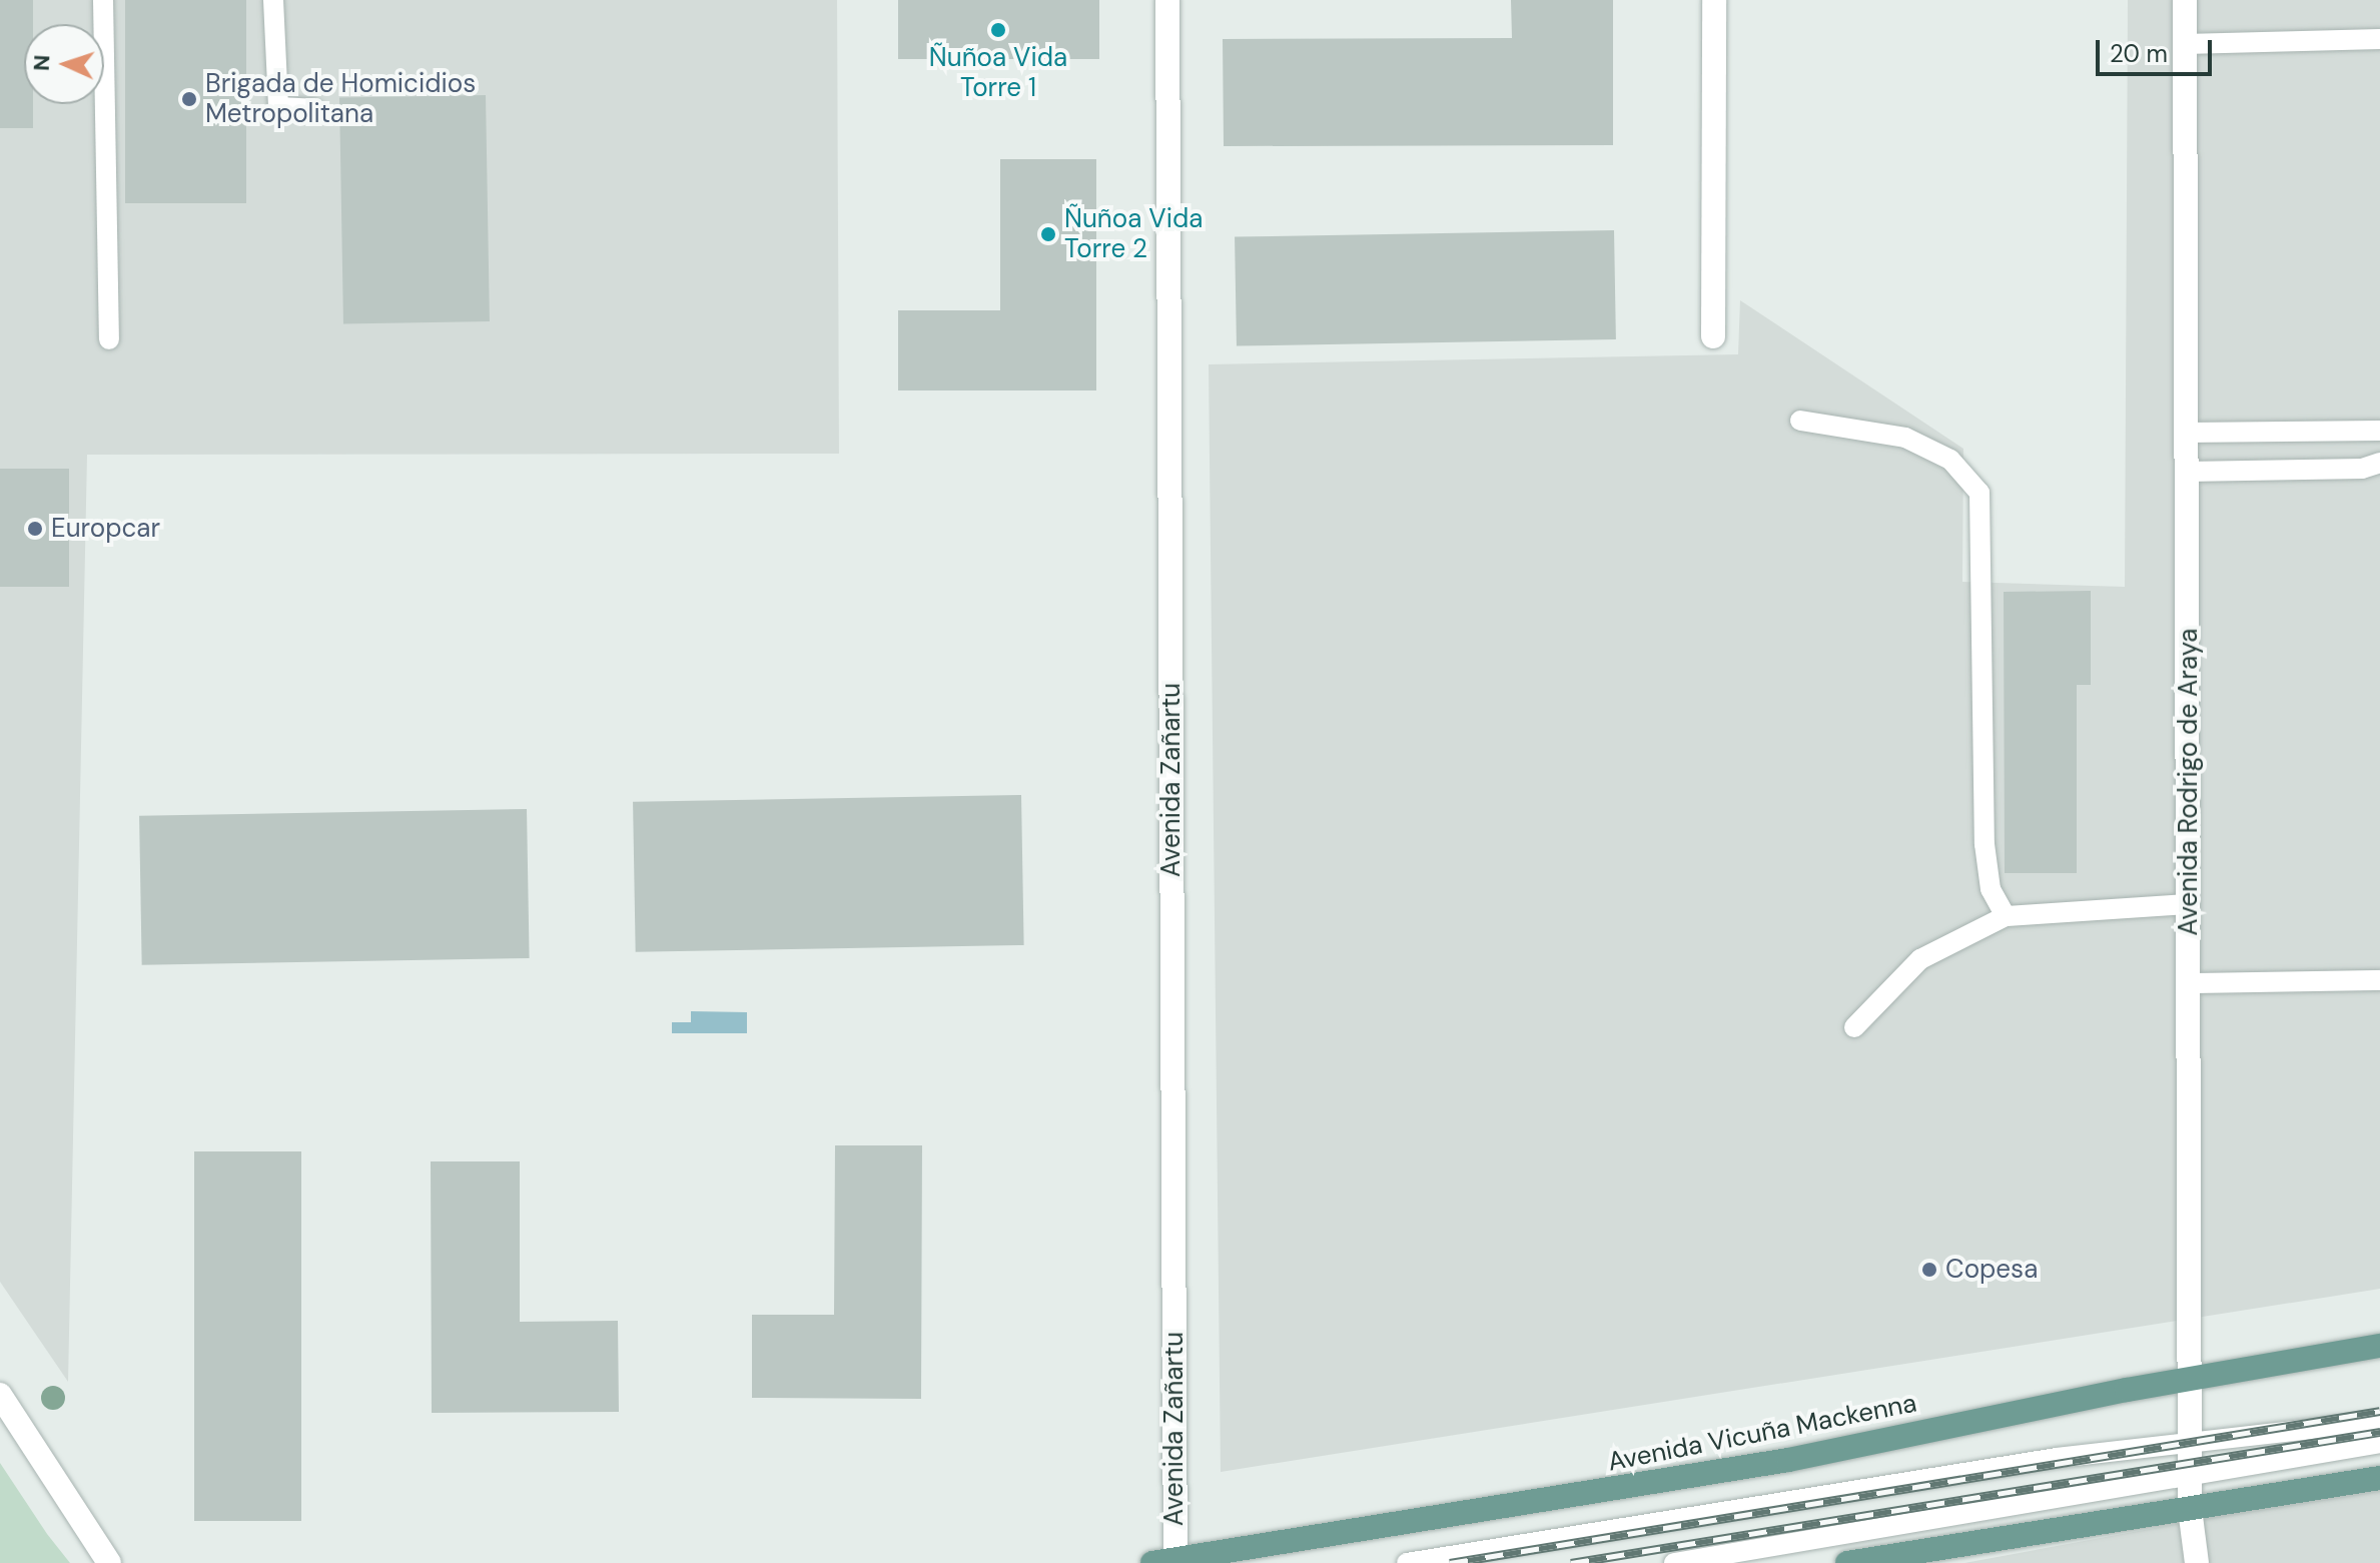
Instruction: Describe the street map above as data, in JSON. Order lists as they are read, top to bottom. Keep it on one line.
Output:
{"streets":{"main road":["Avenida Vicuña Mackenna"],"street":["Avenida Zañartu","Avenida Rodrigo de Araya"]},"crossings":[["Avenida Zañartu","Avenida Vicuña Mackenna"],["Avenida Rodrigo de Araya","Avenida Vicuña Mackenna"]],"places":["Ñuñoa Vida Torre 1","Brigada de Homicidios Metropolitana","Ñuñoa Vida Torre 2","Europcar","Copesa"],"scale_bar":"20 m","north":"left"}
